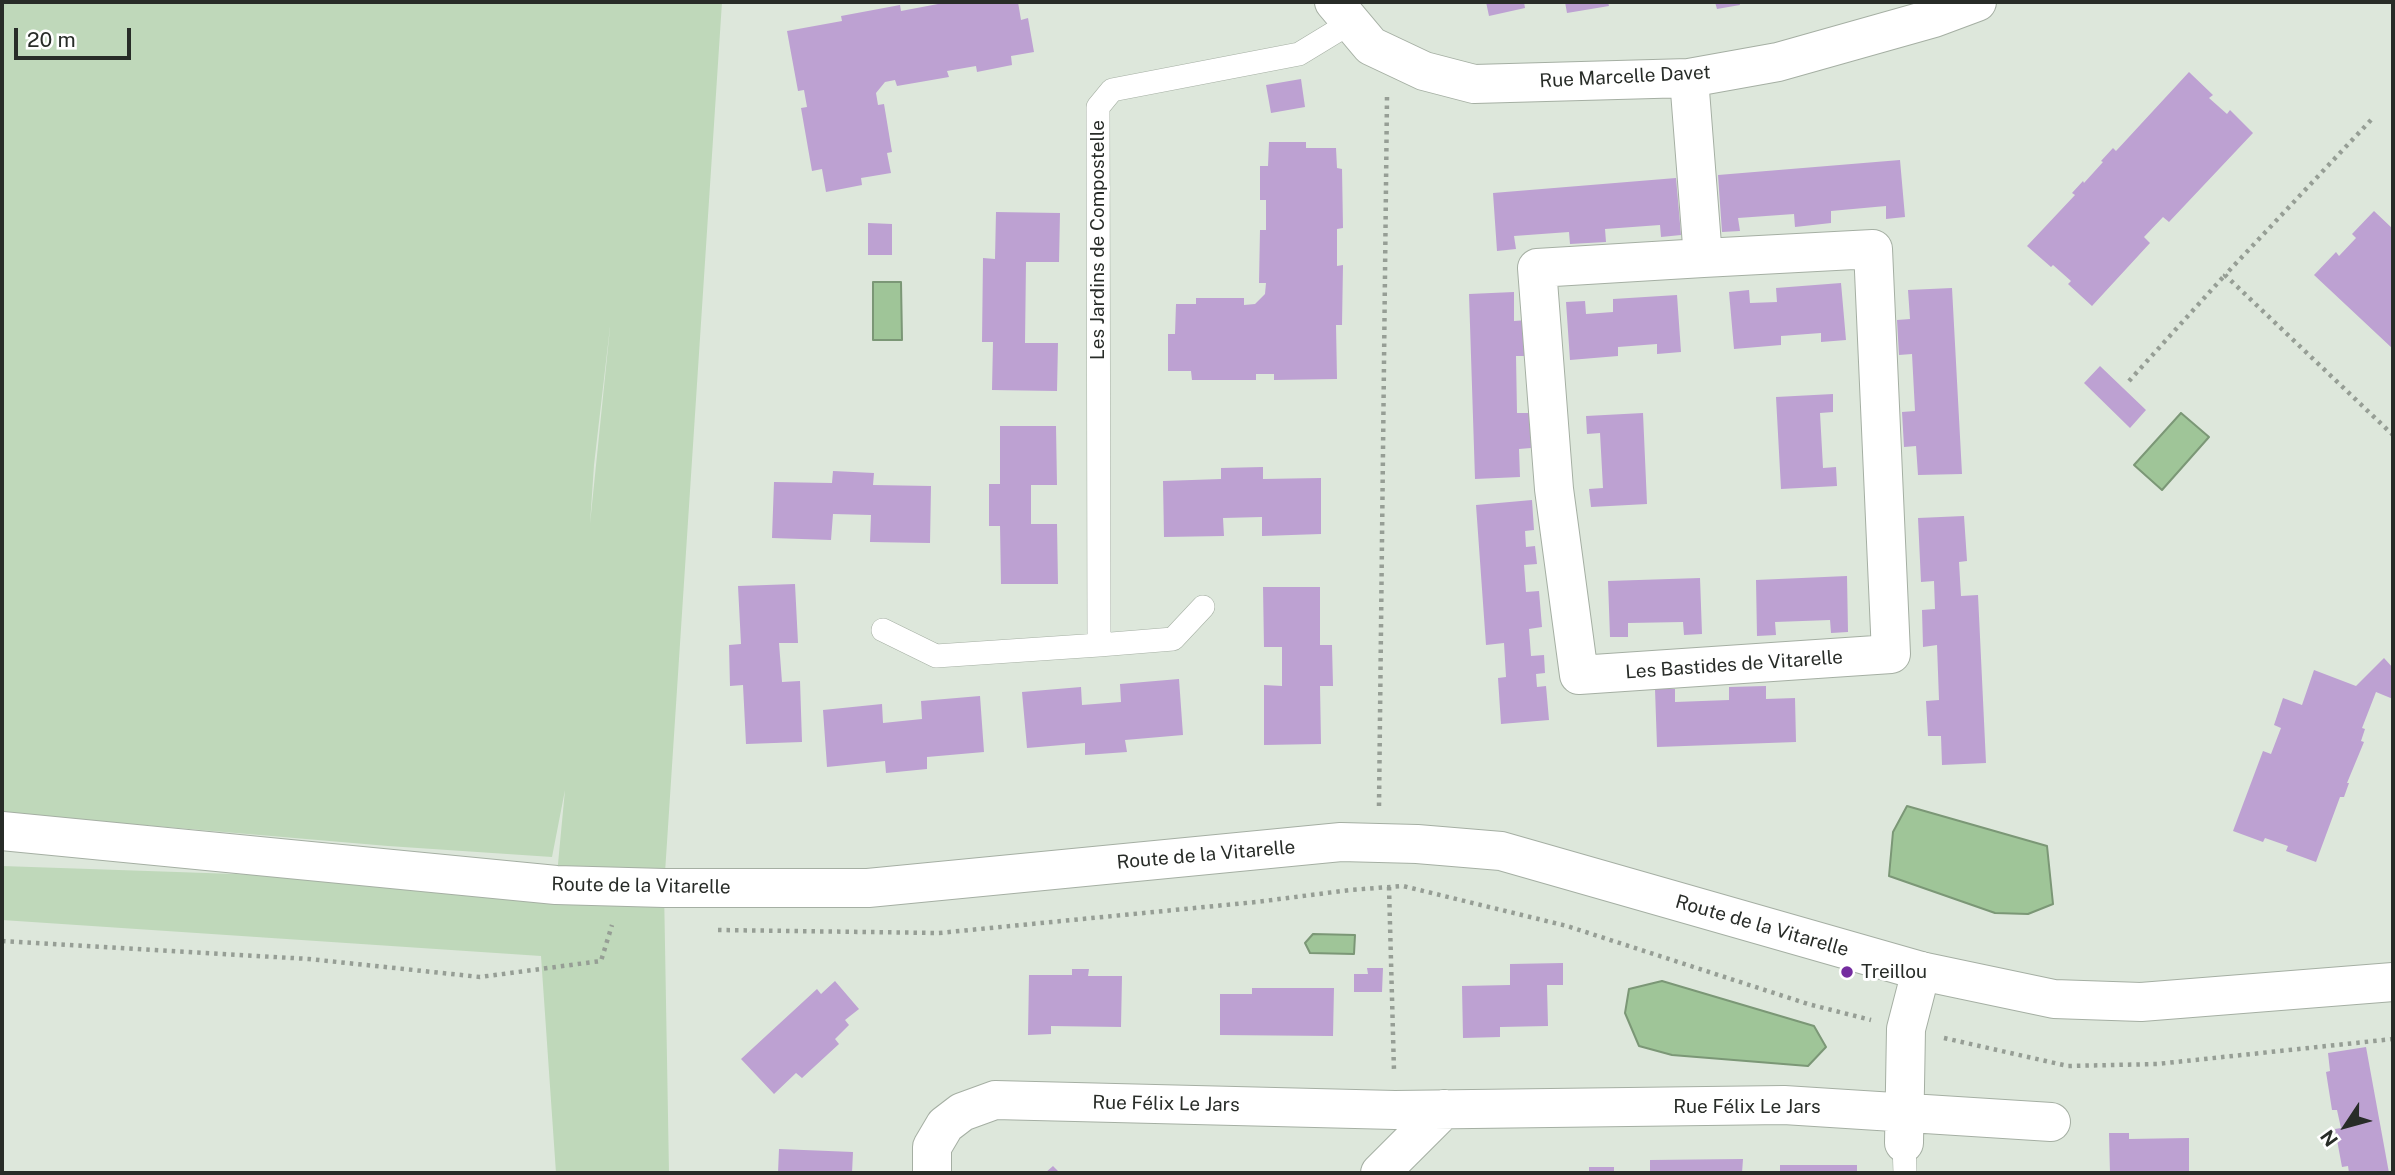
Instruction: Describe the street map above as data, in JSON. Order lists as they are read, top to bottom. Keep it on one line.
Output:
{"streets":{"street":["Rue Marcelle Davet","Les Bastides de Vitarelle","Route de la Vitarelle","Rue Félix Le Jars"],"lane":["Les Jardins de Compostelle"]},"crossings":[["Rue Marcelle Davet","Les Jardins de Compostelle"]],"places":["Treillou"],"scale_bar":"20 m","north":"bottom left"}
